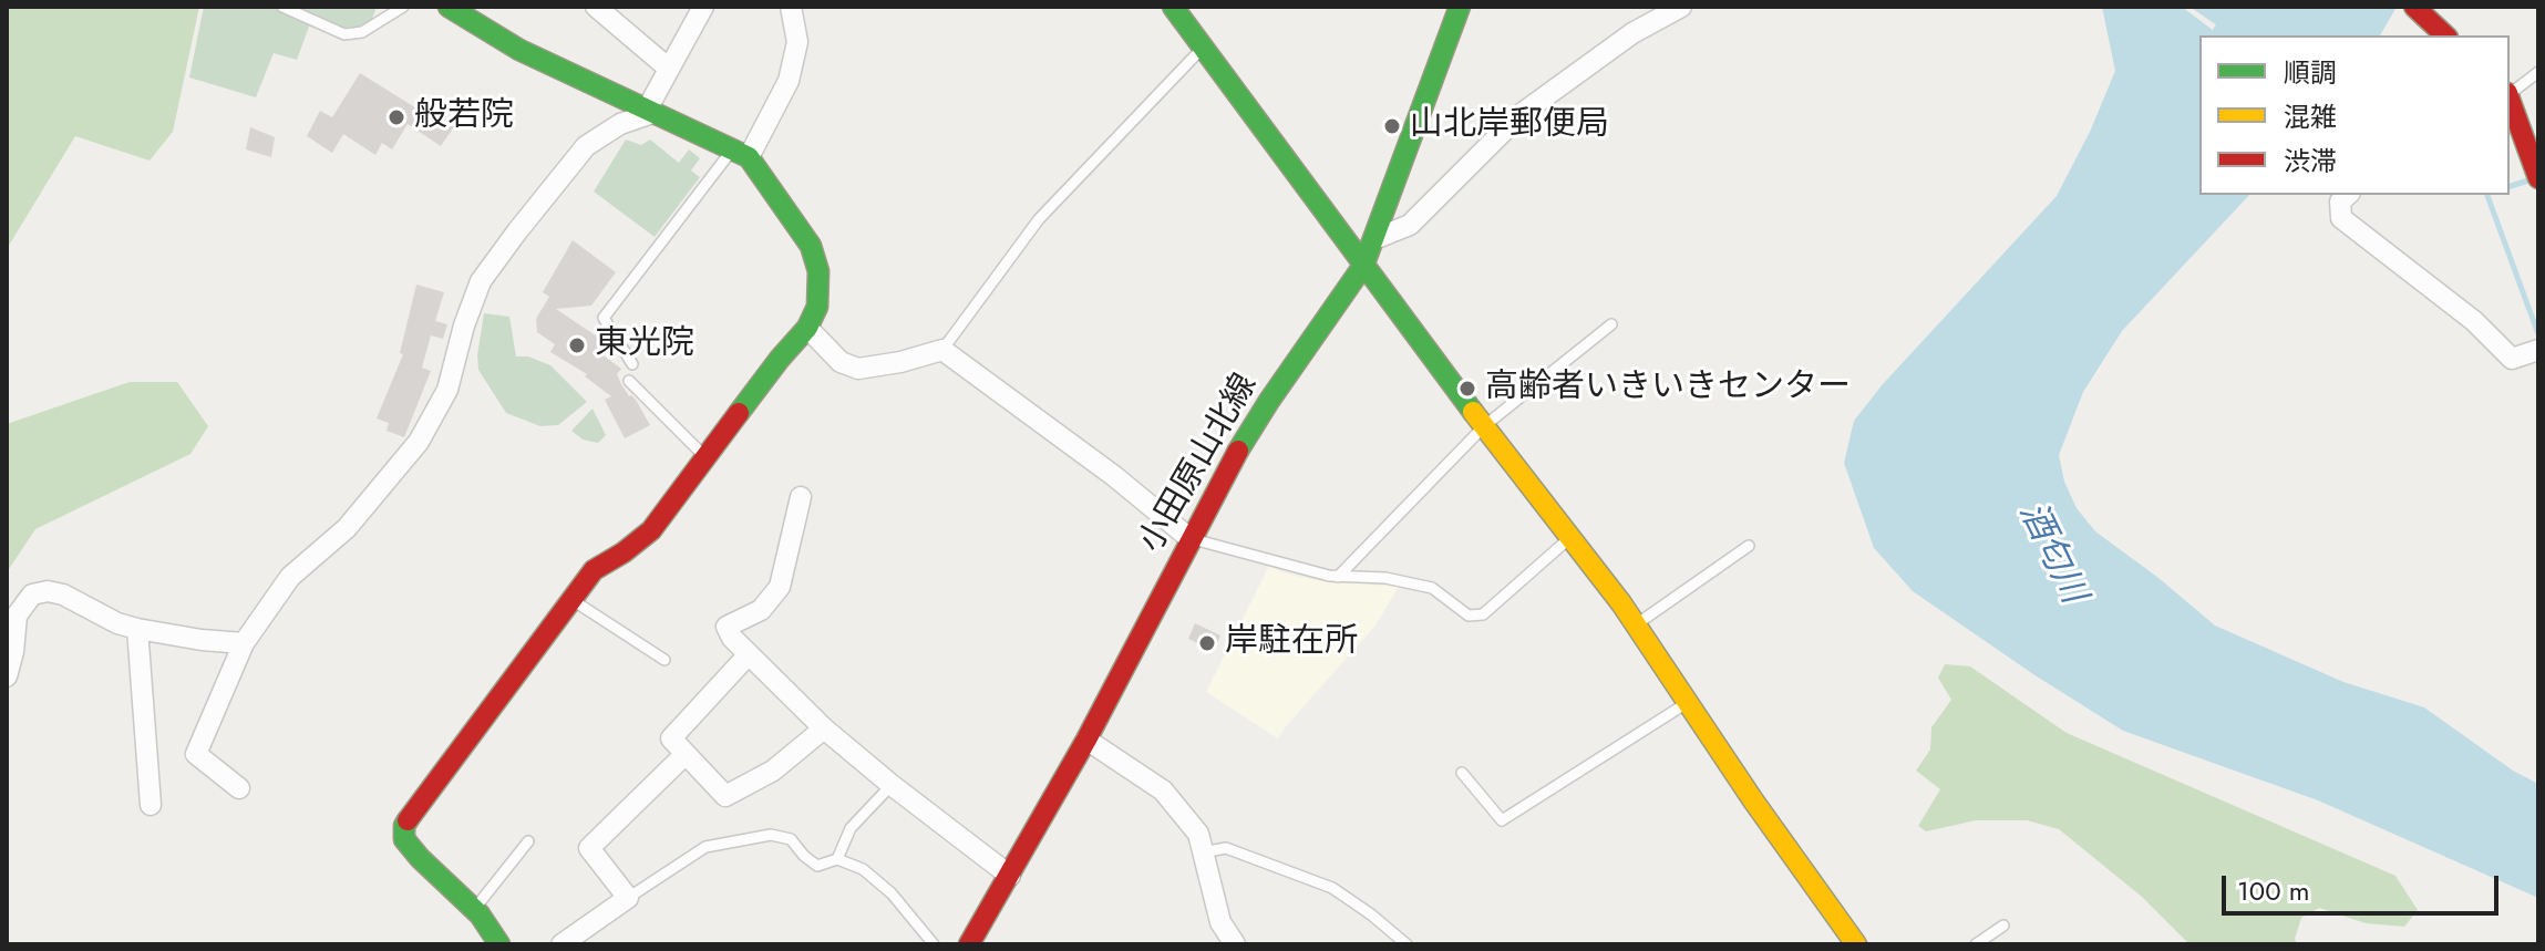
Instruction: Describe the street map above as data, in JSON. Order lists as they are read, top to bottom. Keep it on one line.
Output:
{"streets":{"street":["小田原山北線"]},"water":["酒匂川"],"places":["般若院","山北岸郵便局","東光院","高齢者いきいきセンター","岸駐在所"],"legend":["順調","混雑","渋滞"],"scale_bar":"100 m"}
